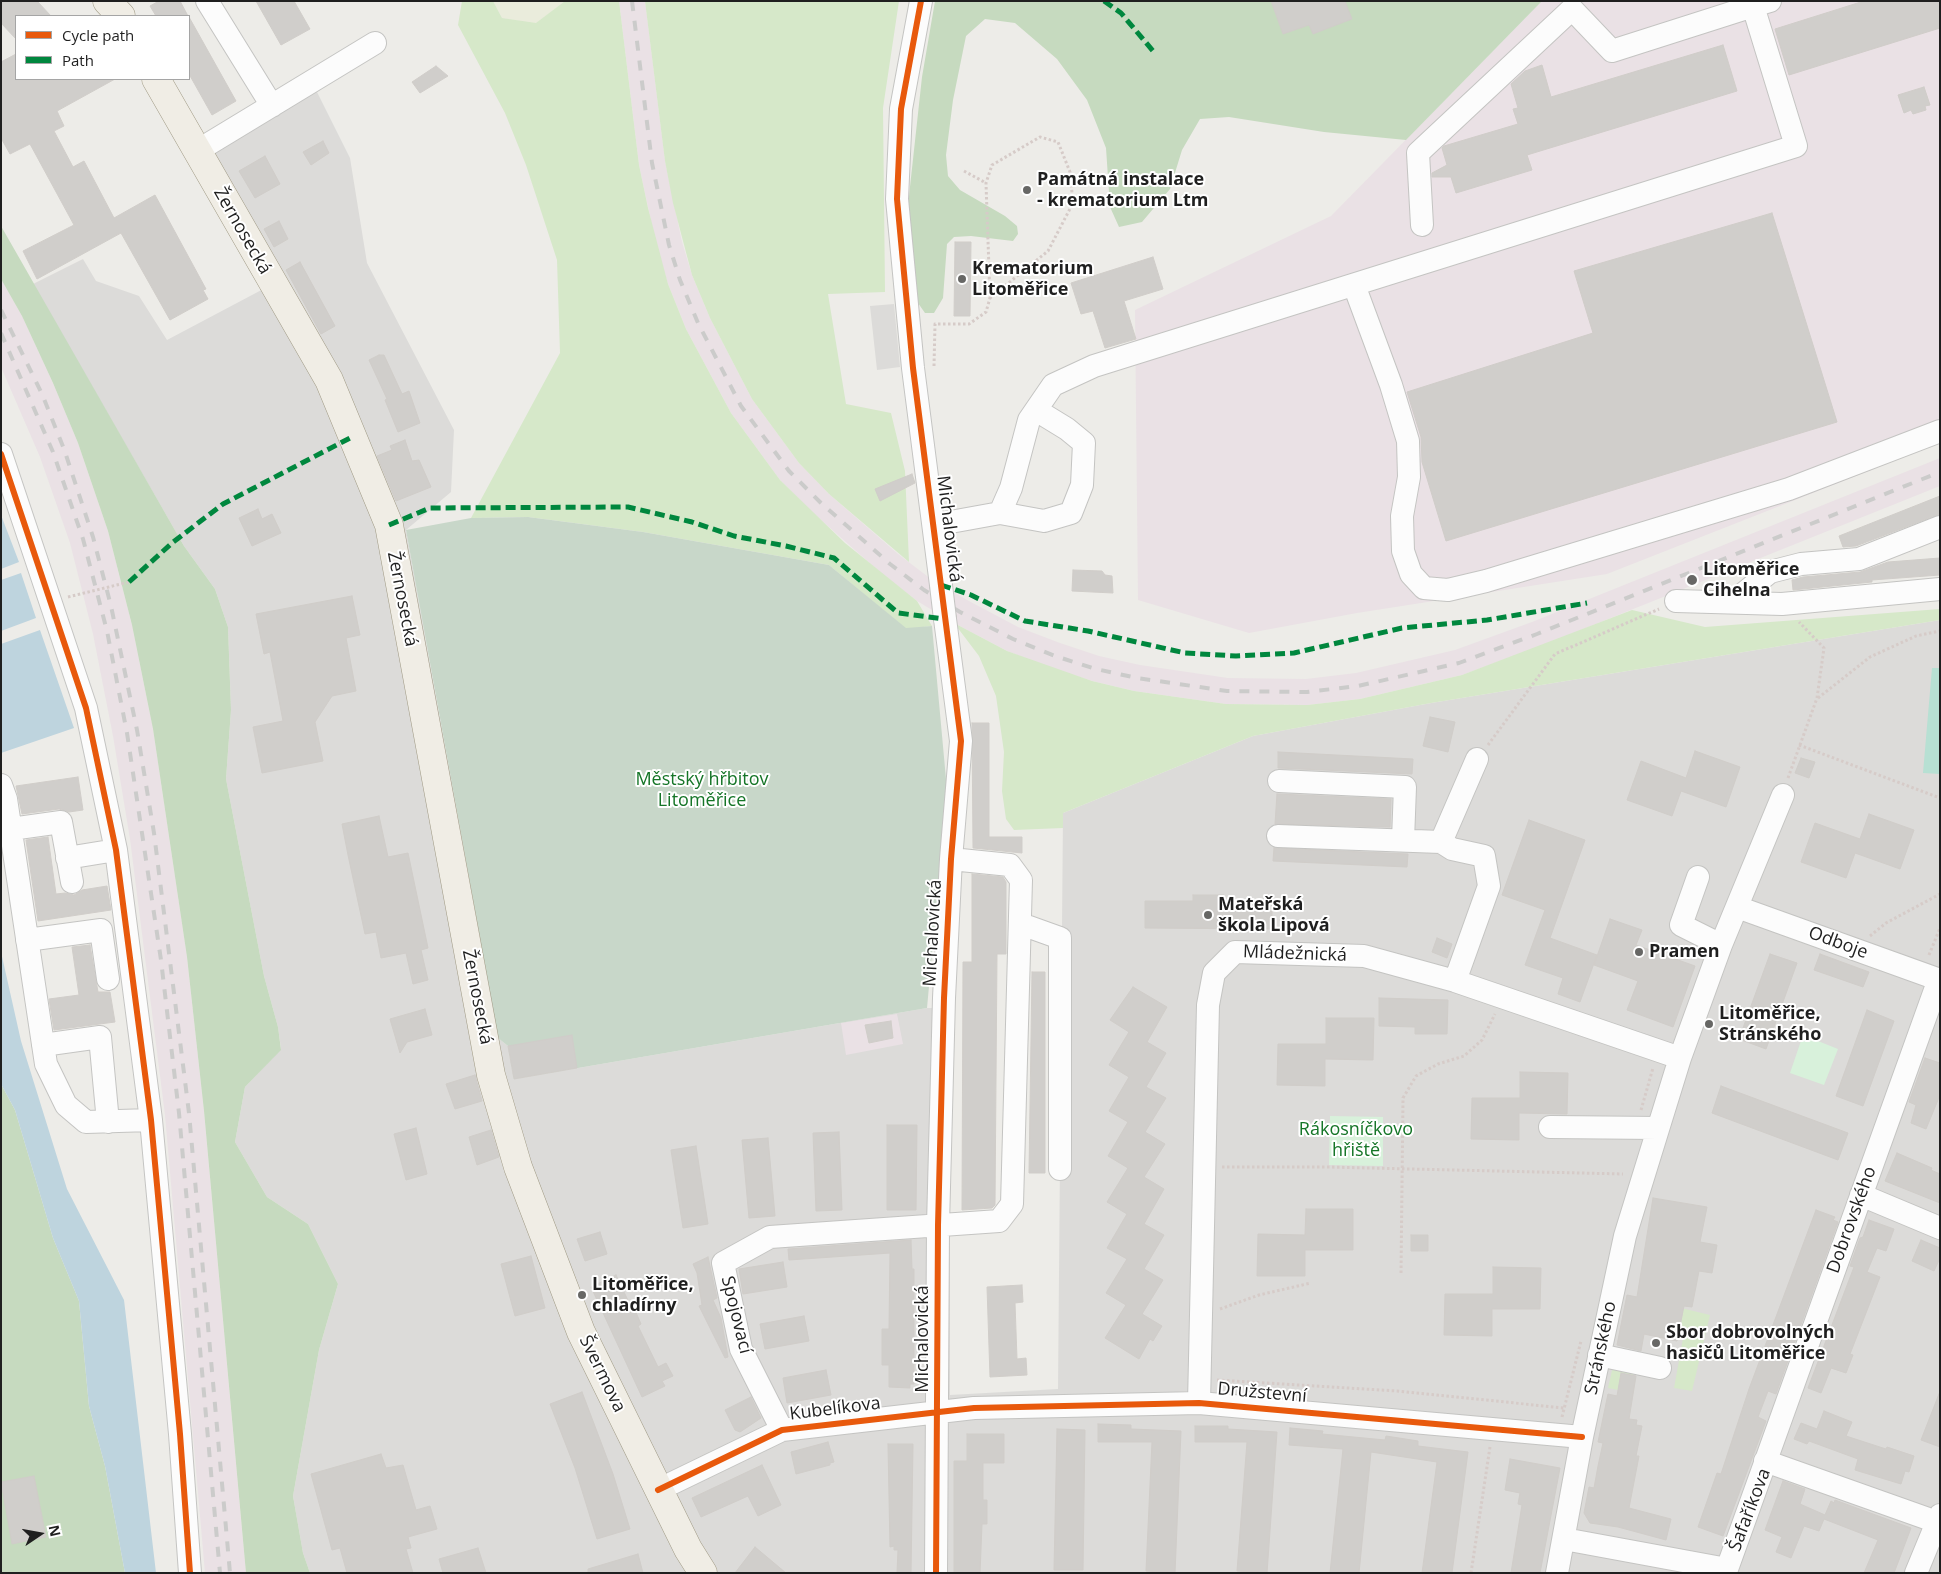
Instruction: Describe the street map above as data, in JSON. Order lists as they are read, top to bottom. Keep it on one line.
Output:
{"streets":{"main road":["Žernosecká","Švermova"],"street":["Michalovická","Odboje","Mládežnická","Dobrovského","Spojovací","Stránského","Družstevní","Kubelíkova","Šafaříkova"]},"crossings":[["Žernosecká","Švermova"],["Michalovická","Spojovací"],["Michalovická","Družstevní"],["Michalovická","Kubelíkova"],["Odboje","Dobrovského"],["Odboje","Stránského"],["Mládežnická","Stránského"],["Mládežnická","Družstevní"],["Dobrovského","Šafaříkova"],["Spojovací","Kubelíkova"],["Stránského","Družstevní"],["Stránského","Šafaříkova"],["Švermova","Kubelíkova"],["Družstevní","Kubelíkova"]],"parks":["Městský hřbitov Litoměřice","Rákosníčkovo hřiště"],"places":["Památná instalace - krematorium Ltm","Krematorium Litoměřice","Litoměřice Cihelna","Mateřská škola Lipová","Pramen","Litoměřice, Stránského","Litoměřice, chladírny","Sbor dobrovolných hasičů Litoměřice"],"legend":["Cycle path","Path"],"north":"right"}
